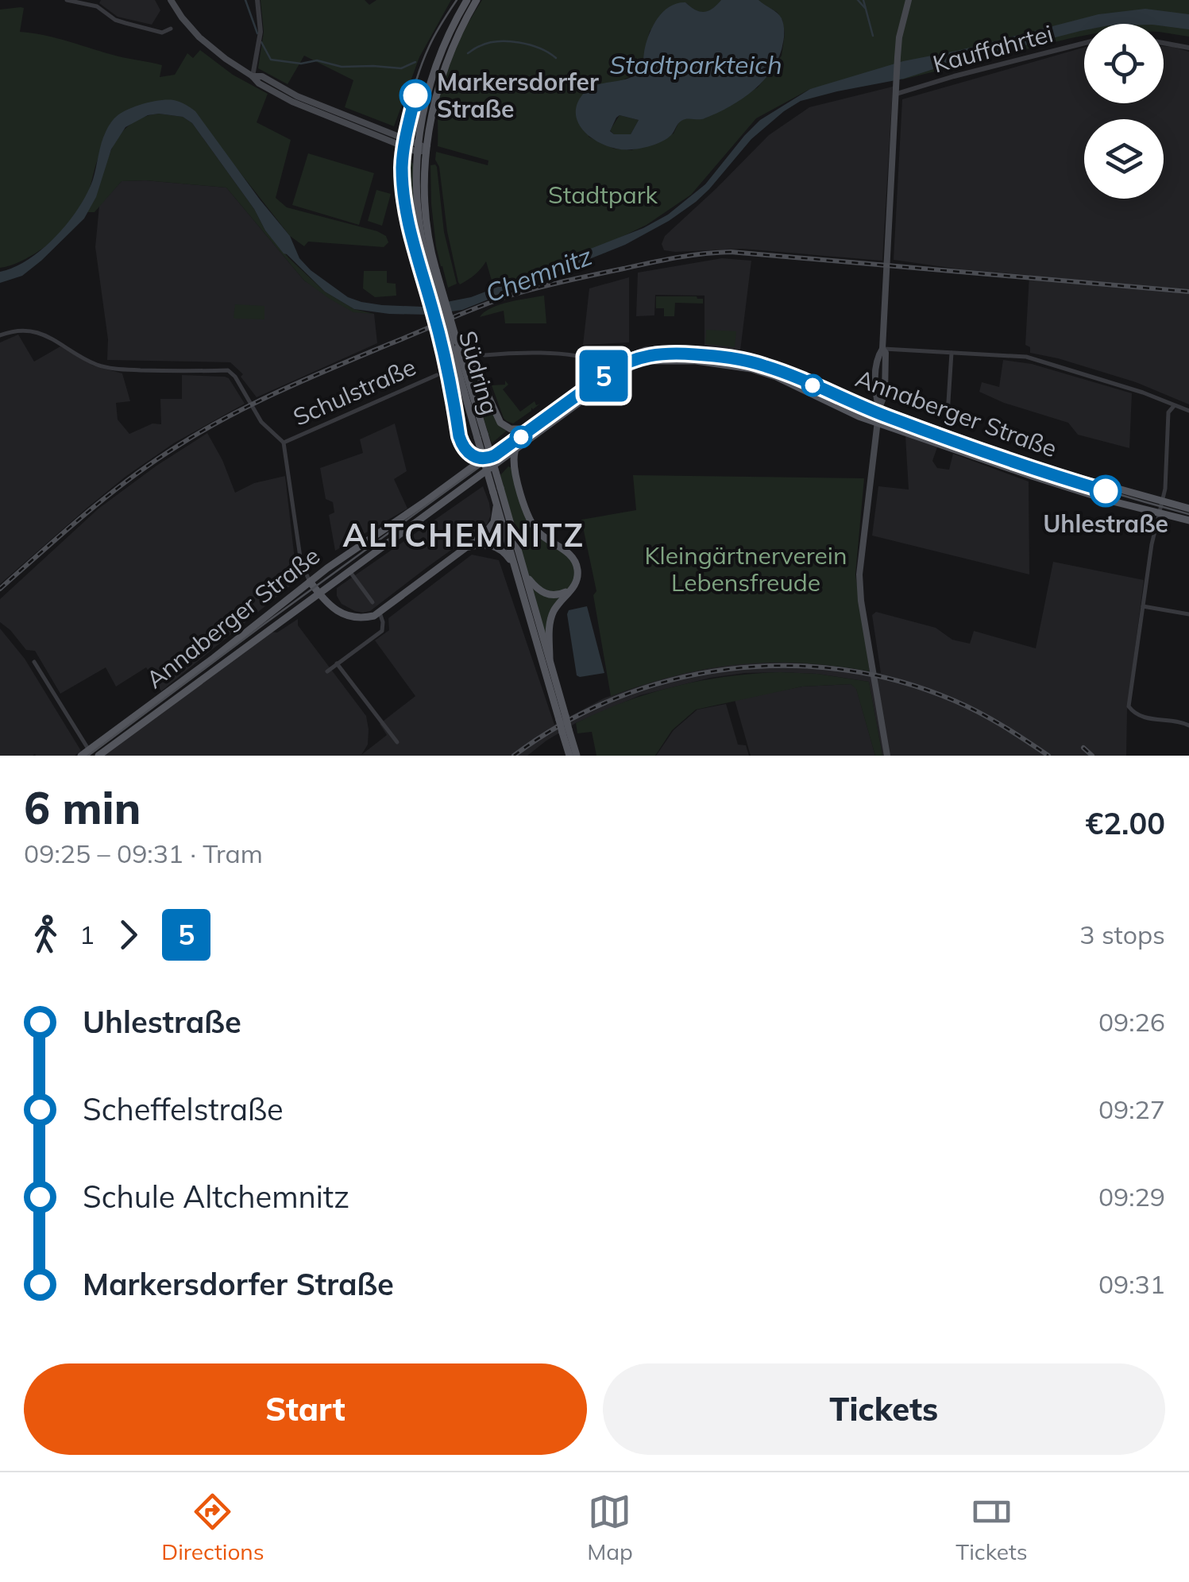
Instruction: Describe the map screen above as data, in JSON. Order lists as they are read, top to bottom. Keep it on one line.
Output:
{"streets":{"main road":["Südring","Annaberger Straße"],"street":["Kauffahrtei","Schulstraße"]},"districts":["ALTCHEMNITZ"],"water":["Stadtparkteich","Chemnitz"],"parks":["Stadtpark","Kleingärtnerverein Lebensfreude"],"places":["Markersdorfer Straße","Uhlestraße"],"lines":["tram line 5"],"page":{"on_map":"5","heading":["6 min","09:25 – 09:31 · Tram","€2.00"],"legs":["1","5","3 stops"],"list":[{"name":"Uhlestraße","value":"09:26"},{"name":"Scheffelstraße","value":"09:27"},{"name":"Schule Altchemnitz","value":"09:29"},{"name":"Markersdorfer Straße","value":"09:31"}],"buttons":["Start","Tickets"],"tabs":["Directions","Map","Tickets"]}}
